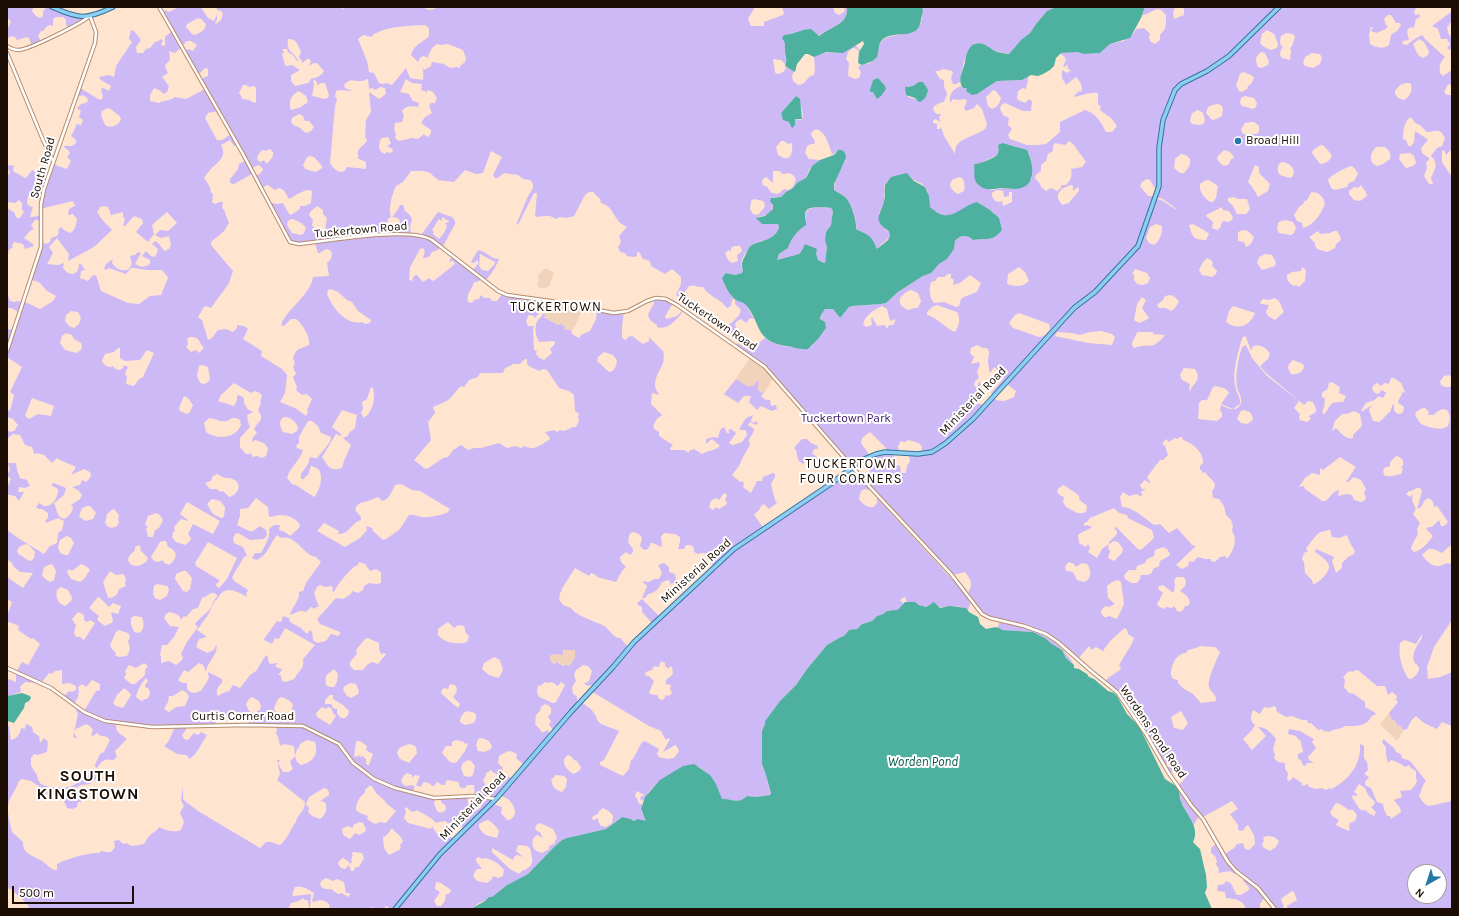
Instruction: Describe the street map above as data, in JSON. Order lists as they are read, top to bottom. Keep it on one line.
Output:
{"streets":{"main road":["Ministerial Road"],"street":["South Road","Tuckertown Road","Curtis Corner Road","Wordens Pond Road"]},"crossings":[["Tuckertown Road","Ministerial Road"],["Tuckertown Road","Wordens Pond Road"],["Ministerial Road","Curtis Corner Road"],["Ministerial Road","Wordens Pond Road"]],"districts":["TUCKERTOWN","TUCKERTOWN FOUR CORNERS","SOUTH KINGSTOWN"],"water":["Worden Pond"],"parks":["Tuckertown Park"],"places":["Broad Hill"],"scale_bar":"500 m","north":"bottom left"}
